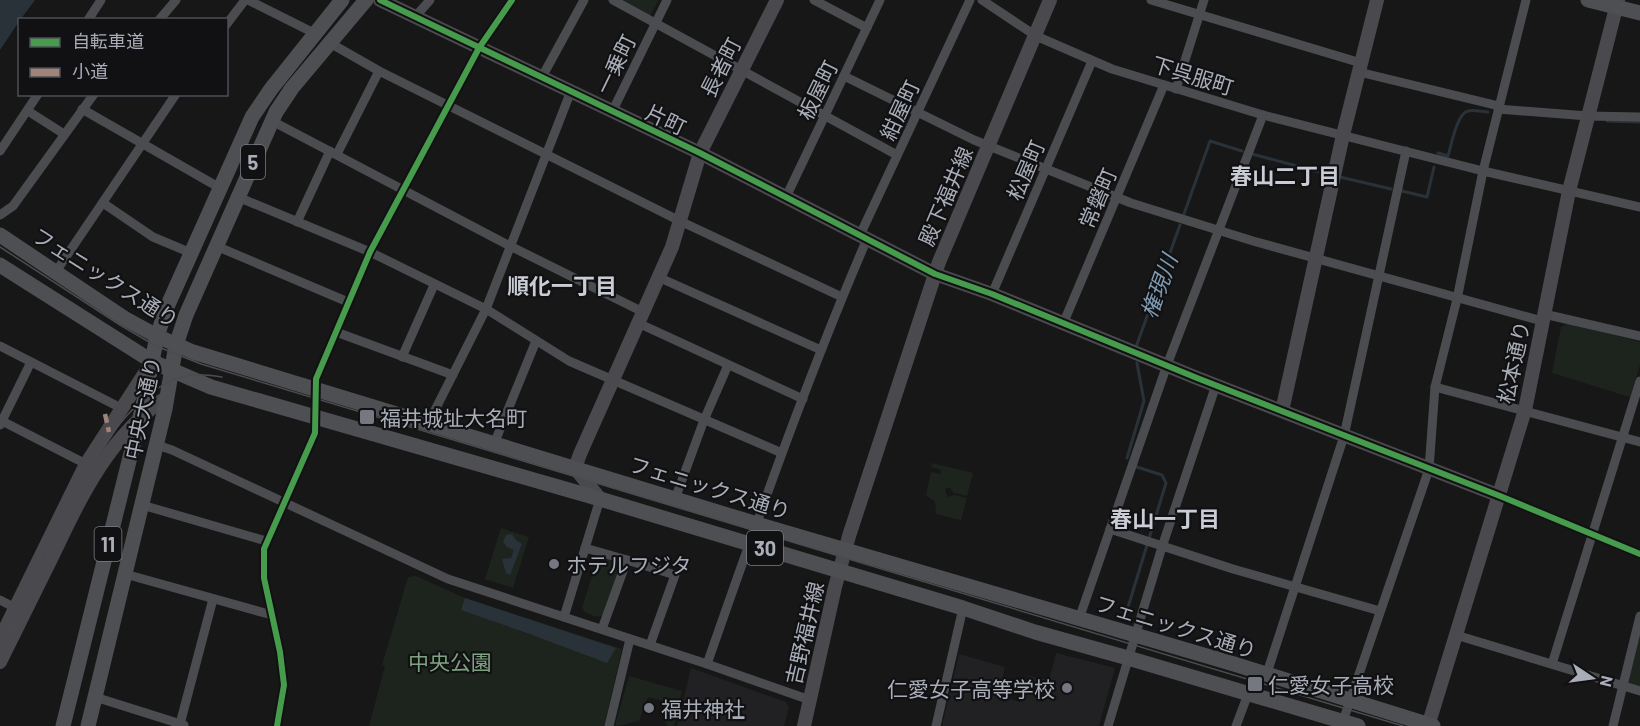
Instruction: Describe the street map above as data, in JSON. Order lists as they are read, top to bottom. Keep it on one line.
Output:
{"streets":{"main road":["5","フェニックス通り","中央大通り","11","30"],"street":["一乗町","長者町","下呉服町","板屋町","紺屋町","片町","松屋町","殿下福井線","常磐町","松本通り","吉野福井線"]},"crossings":[["一乗町","片町"],["長者町","片町"],["長者町","フェニックス通り"],["下呉服町","松屋町"],["下呉服町","殿下福井線"],["下呉服町","常磐町"],["下呉服町","松本通り"],["板屋町","片町"],["紺屋町","片町"],["紺屋町","フェニックス通り"],["片町","松屋町"],["片町","殿下福井線"],["片町","常磐町"],["片町","松本通り"],["殿下福井線","フェニックス通り"],["殿下福井線","吉野福井線"],["フェニックス通り","松本通り"],["フェニックス通り","中央大通り"],["フェニックス通り","吉野福井線"]],"districts":["春山二丁目","順化一丁目","春山一丁目"],"water":["権現川"],"parks":["中央公園"],"places":{"transit":["福井城址大名町","仁愛女子高校"],"other":["ホテルフジタ","仁愛女子高等学校","福井神社"]},"legend":["自転車道","小道"],"north":"right"}
